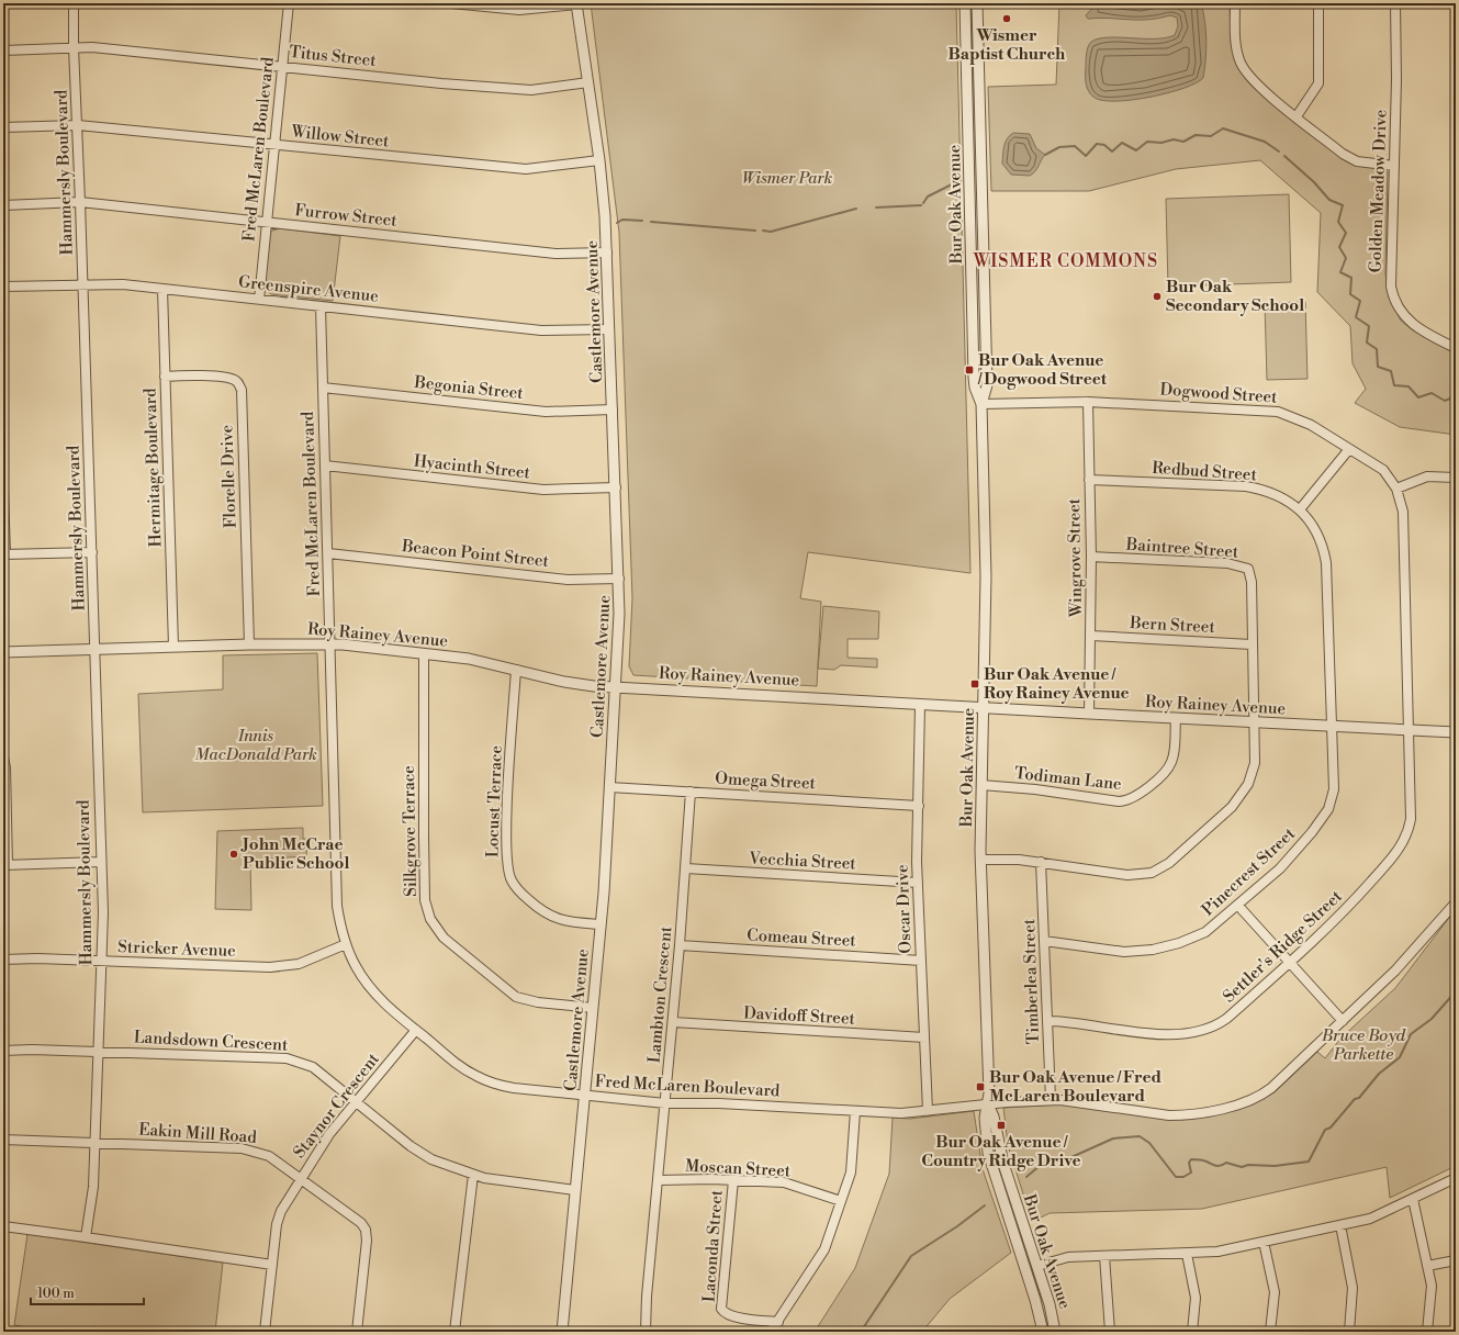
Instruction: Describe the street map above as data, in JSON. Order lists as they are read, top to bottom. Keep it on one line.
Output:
{"streets":{"street":["Titus Street","Willow Street","Fred McLaren Boulevard","Hammersly Boulevard","Golden Meadow Drive","Bur Oak Avenue","Furrow Street","Greenspire Avenue","Castlemore Avenue","Begonia Street","Dogwood Street","Hyacinth Street","Hermitage Boulevard","Redbud Street","Florelle Drive","Baintree Street","Beacon Point Street","Wingrove Street","Bern Street","Roy Rainey Avenue","Todiman Lane","Omega Street","Locust Terrace","Silkgrove Terrace","Vecchia Street","Pinecrest Street","Oscar Drive","Comeau Street","Settler's Ridge Street","Stricker Avenue","Timberlea Street","Lambton Crescent","Davidoff Street","Landsdown Crescent","Staynor Crescent","Eakin Mill Road","Moscan Street","Laconda Street"]},"crossings":[["Titus Street","Fred McLaren Boulevard"],["Titus Street","Hammersly Boulevard"],["Titus Street","Castlemore Avenue"],["Willow Street","Fred McLaren Boulevard"],["Willow Street","Hammersly Boulevard"],["Willow Street","Castlemore Avenue"],["Fred McLaren Boulevard","Bur Oak Avenue"],["Fred McLaren Boulevard","Furrow Street"],["Fred McLaren Boulevard","Greenspire Avenue"],["Fred McLaren Boulevard","Castlemore Avenue"],["Fred McLaren Boulevard","Begonia Street"],["Fred McLaren Boulevard","Hyacinth Street"],["Fred McLaren Boulevard","Beacon Point Street"],["Fred McLaren Boulevard","Roy Rainey Avenue"],["Fred McLaren Boulevard","Oscar Drive"],["Fred McLaren Boulevard","Stricker Avenue"],["Fred McLaren Boulevard","Timberlea Street"],["Fred McLaren Boulevard","Lambton Crescent"],["Fred McLaren Boulevard","Staynor Crescent"],["Hammersly Boulevard","Furrow Street"],["Hammersly Boulevard","Greenspire Avenue"],["Hammersly Boulevard","Roy Rainey Avenue"],["Hammersly Boulevard","Stricker Avenue"],["Hammersly Boulevard","Landsdown Crescent"],["Bur Oak Avenue","Dogwood Street"],["Bur Oak Avenue","Baintree Street"],["Bur Oak Avenue","Roy Rainey Avenue"],["Bur Oak Avenue","Todiman Lane"],["Furrow Street","Castlemore Avenue"],["Greenspire Avenue","Castlemore Avenue"],["Greenspire Avenue","Hermitage Boulevard"],["Castlemore Avenue","Begonia Street"],["Castlemore Avenue","Hyacinth Street"],["Castlemore Avenue","Beacon Point Street"],["Castlemore Avenue","Roy Rainey Avenue"],["Castlemore Avenue","Omega Street"],["Castlemore Avenue","Locust Terrace"],["Castlemore Avenue","Silkgrove Terrace"],["Castlemore Avenue","Landsdown Crescent"],["Dogwood Street","Wingrove Street"],["Dogwood Street","Roy Rainey Avenue"],["Dogwood Street","Settler's Ridge Street"],["Hermitage Boulevard","Florelle Drive"],["Hermitage Boulevard","Roy Rainey Avenue"],["Redbud Street","Wingrove Street"],["Redbud Street","Roy Rainey Avenue"],["Redbud Street","Pinecrest Street"],["Florelle Drive","Roy Rainey Avenue"],["Baintree Street","Wingrove Street"],["Baintree Street","Bern Street"],["Baintree Street","Roy Rainey Avenue"],["Baintree Street","Timberlea Street"],["Wingrove Street","Bern Street"],["Wingrove Street","Roy Rainey Avenue"],["Roy Rainey Avenue","Todiman Lane"],["Roy Rainey Avenue","Locust Terrace"],["Roy Rainey Avenue","Silkgrove Terrace"],["Roy Rainey Avenue","Pinecrest Street"],["Roy Rainey Avenue","Oscar Drive"],["Roy Rainey Avenue","Settler's Ridge Street"],["Omega Street","Oscar Drive"],["Omega Street","Lambton Crescent"],["Vecchia Street","Oscar Drive"],["Vecchia Street","Lambton Crescent"],["Pinecrest Street","Timberlea Street"],["Oscar Drive","Comeau Street"],["Oscar Drive","Davidoff Street"],["Comeau Street","Lambton Crescent"],["Settler's Ridge Street","Timberlea Street"],["Lambton Crescent","Davidoff Street"],["Lambton Crescent","Moscan Street"],["Landsdown Crescent","Staynor Crescent"],["Staynor Crescent","Eakin Mill Road"],["Moscan Street","Laconda Street"]],"districts":["WISMER COMMONS"],"parks":["Wismer Park","Innis MacDonald Park","Bruce Boyd Parkette"],"places":{"other":["Wismer Baptist Church","Bur Oak Secondary School","John McCrae Public School"],"transit":["Bur Oak Avenue / Dogwood Street","Bur Oak Avenue / Roy Rainey Avenue","Bur Oak Avenue / Fred McLaren Boulevard","Bur Oak Avenue / Country Ridge Drive"]},"scale_bar":"100 m"}
